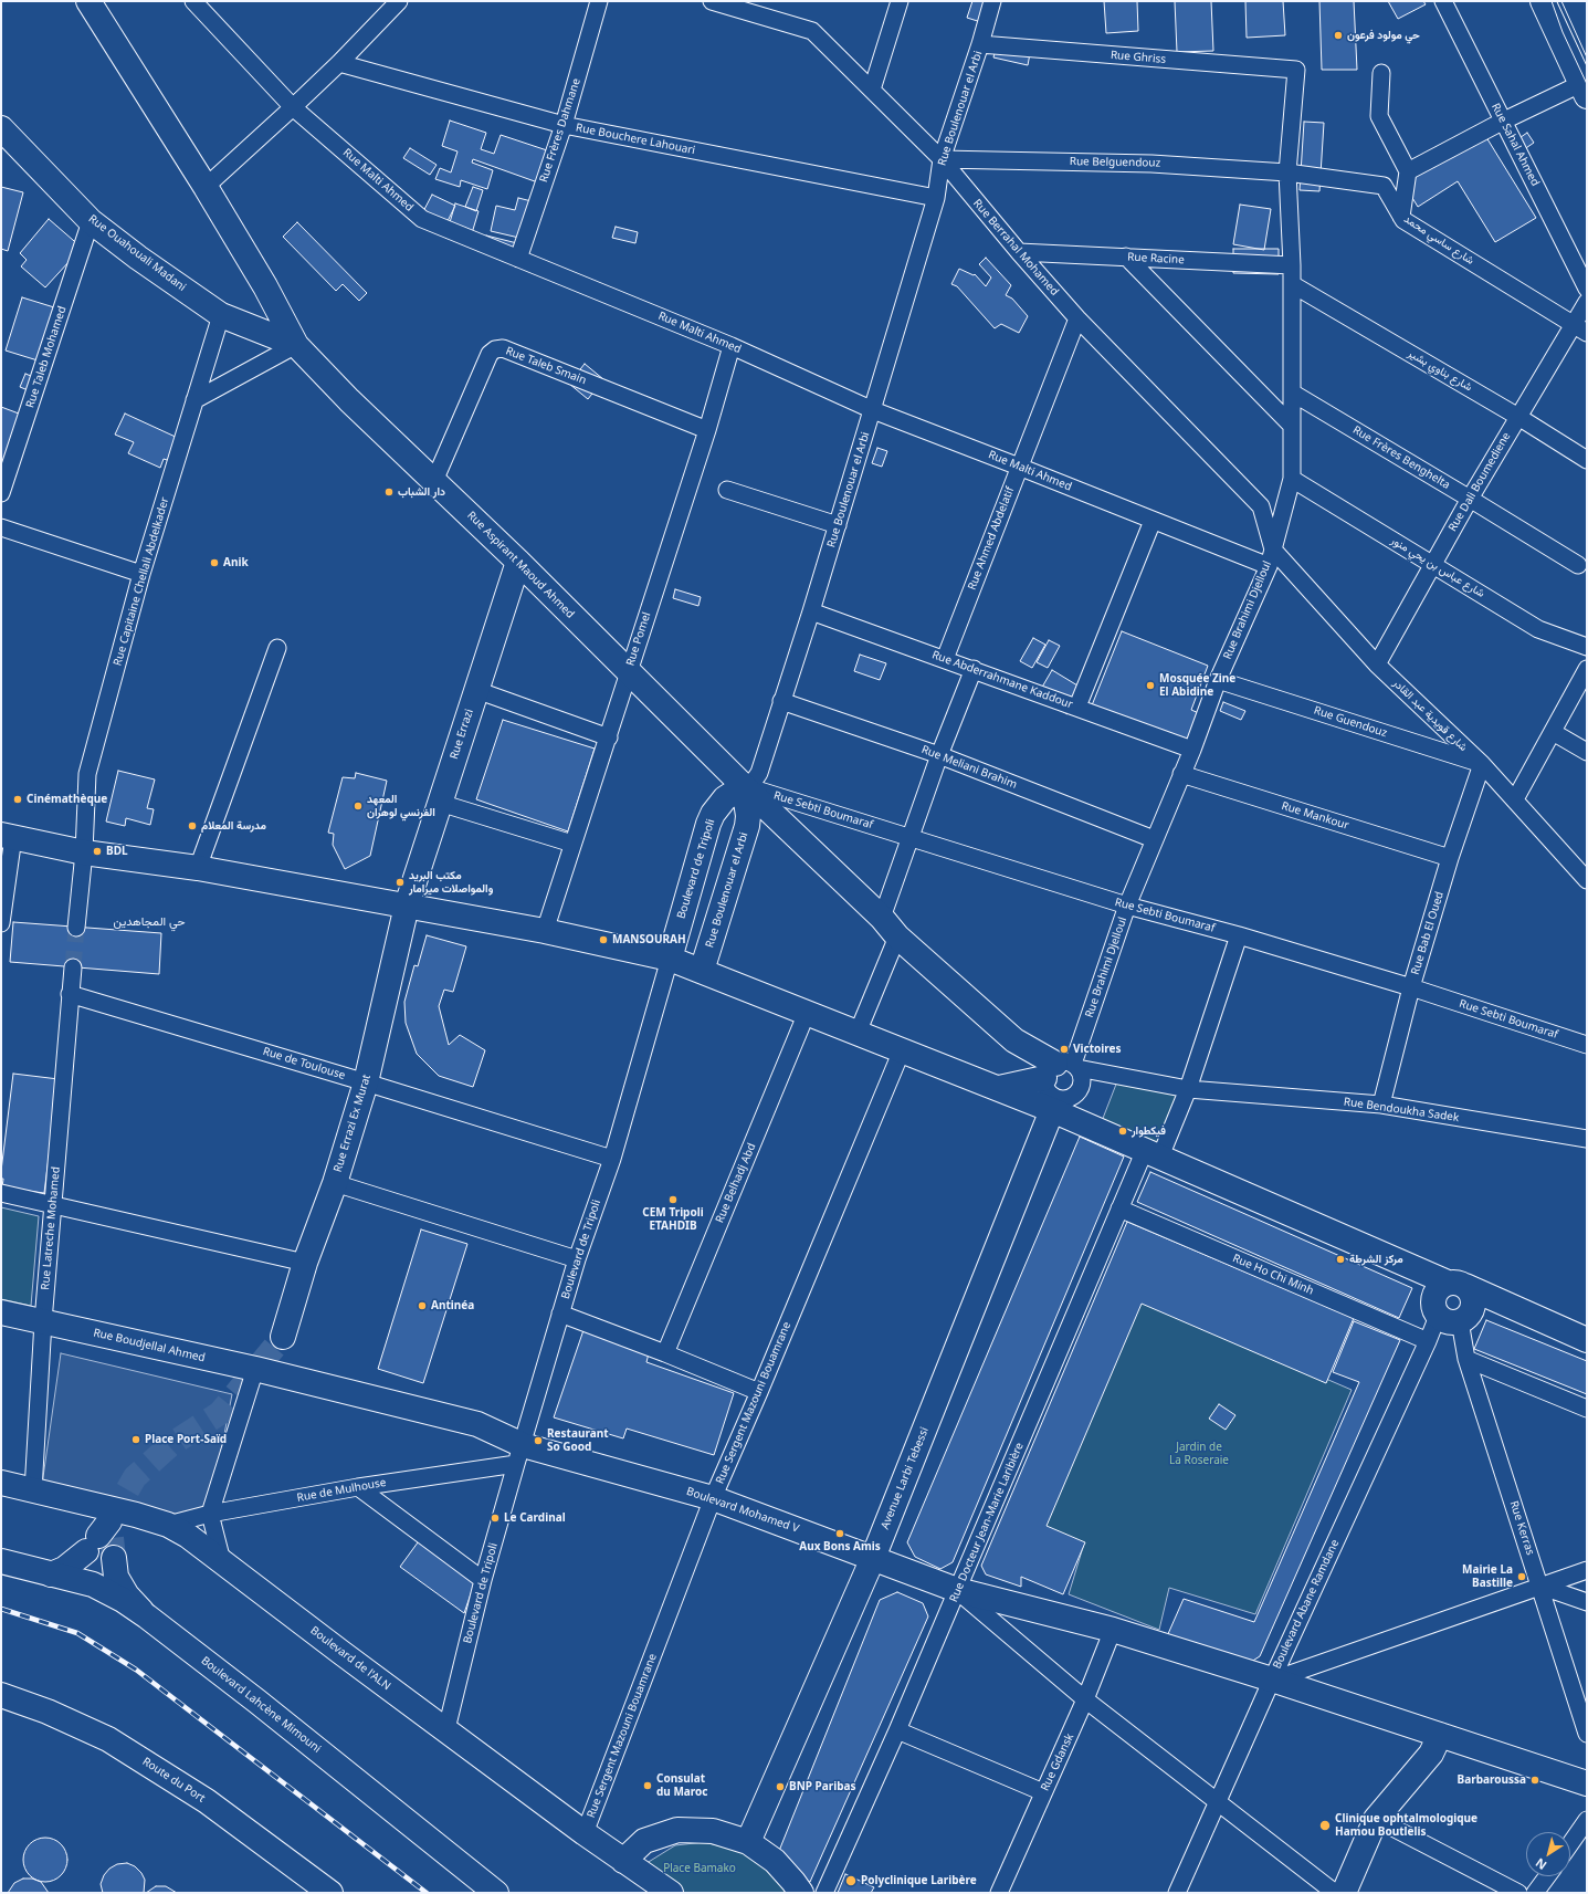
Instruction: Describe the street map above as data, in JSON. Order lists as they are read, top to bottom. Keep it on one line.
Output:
{"streets":{"street":["Rue Ghriss","Rue Boulenouar el Arbi","Rue Frères Dahmane","Rue Bouchere Lahouari","Rue Sahal Ahmed","Rue Belguendouz","Rue Malti Ahmed","شارع ساسي محمد","Rue Berrahal Mohamed","Rue Ouahouali Madani","Rue Racine","Rue Taleb Mohamed","Rue Taleb Smain","شارع بناوي بشير","Rue Frères Benghelta","Rue Dali Boumediene","Rue Ahmed Abdelatif","Rue Aspirant Maoud Ahmed","شارع عباس بن يحي منور","Rue Capitaine Chellali Abdelkader","Rue Brahimi Djelloul","Rue Pomel","Rue Abderrahmane Kaddour","شارع قويدية عبد القادر","Rue Guendouz","Rue Errazi","Rue Meliani Brahim","Rue Sebti Boumaraf","Rue Mankour","Boulevard de Tripoli","Rue Bab El Oued","Rue de Toulouse","Rue Bendoukha Sadek","Rue Errazi Ex Murat","Rue Belhadj Abd","Rue Latreche Mohamed","Rue Ho Chi Minh","Rue Boudjellal Ahmed","Rue Sergent Mazouni Bouamrane","Avenue Larbi Tebessi","Rue de Mulhouse","Boulevard Mohamed V","Rue Docteur Jean-Marie Laribière","Rue Kerras","Boulevard Abane Ramdane","Boulevard de l'ALN","Boulevard Lahcène Mimouni","Rue Gdansk","Route du Port"]},"crossings":[["Rue Ghriss","Rue Boulenouar el Arbi"],["Rue Ghriss","Rue Brahimi Djelloul"],["Rue Boulenouar el Arbi","Rue Bouchere Lahouari"],["Rue Boulenouar el Arbi","Rue Belguendouz"],["Rue Boulenouar el Arbi","Rue Malti Ahmed"],["Rue Boulenouar el Arbi","Rue Berrahal Mohamed"],["Rue Boulenouar el Arbi","Rue Aspirant Maoud Ahmed"],["Rue Boulenouar el Arbi","Rue Abderrahmane Kaddour"],["Rue Boulenouar el Arbi","Rue Meliani Brahim"],["Rue Boulenouar el Arbi","Rue Sebti Boumaraf"],["Rue Boulenouar el Arbi","Boulevard de Tripoli"],["Rue Frères Dahmane","Rue Bouchere Lahouari"],["Rue Frères Dahmane","Rue Malti Ahmed"],["Rue Belguendouz","شارع ساسي محمد"],["Rue Belguendouz","Rue Berrahal Mohamed"],["Rue Belguendouz","Rue Brahimi Djelloul"],["Rue Malti Ahmed","Rue Ahmed Abdelatif"],["Rue Malti Ahmed","Rue Brahimi Djelloul"],["Rue Malti Ahmed","Rue Pomel"],["شارع ساسي محمد","Rue Dali Boumediene"],["شارع ساسي محمد","Rue Brahimi Djelloul"],["Rue Berrahal Mohamed","Rue Racine"],["Rue Berrahal Mohamed","Rue Ahmed Abdelatif"],["Rue Berrahal Mohamed","Rue Brahimi Djelloul"],["Rue Berrahal Mohamed","شارع قويدية عبد القادر"],["Rue Ouahouali Madani","Rue Taleb Mohamed"],["Rue Ouahouali Madani","Rue Aspirant Maoud Ahmed"],["Rue Ouahouali Madani","Rue Capitaine Chellali Abdelkader"],["Rue Racine","Rue Brahimi Djelloul"],["Rue Taleb Smain","Rue Aspirant Maoud Ahmed"],["Rue Taleb Smain","Rue Pomel"],["شارع بناوي بشير","Rue Dali Boumediene"],["شارع بناوي بشير","Rue Brahimi Djelloul"],["Rue Frères Benghelta","Rue Dali Boumediene"],["Rue Frères Benghelta","Rue Brahimi Djelloul"],["Rue Dali Boumediene","شارع عباس بن يحي منور"],["Rue Dali Boumediene","شارع قويدية عبد القادر"],["Rue Ahmed Abdelatif","Rue Abderrahmane Kaddour"],["Rue Aspirant Maoud Ahmed","Rue Brahimi Djelloul"],["Rue Aspirant Maoud Ahmed","Rue Pomel"],["Rue Aspirant Maoud Ahmed","Rue Errazi"],["Rue Aspirant Maoud Ahmed","Rue Sebti Boumaraf"],["Rue Aspirant Maoud Ahmed","Boulevard de Tripoli"],["Rue Aspirant Maoud Ahmed","Rue Bendoukha Sadek"],["شارع عباس بن يحي منور","Rue Brahimi Djelloul"],["Rue Brahimi Djelloul","Rue Abderrahmane Kaddour"],["Rue Brahimi Djelloul","شارع قويدية عبد القادر"],["Rue Brahimi Djelloul","Rue Guendouz"],["Rue Brahimi Djelloul","Rue Meliani Brahim"],["Rue Brahimi Djelloul","Rue Sebti Boumaraf"],["Rue Brahimi Djelloul","Rue Mankour"],["Rue Brahimi Djelloul","Rue Bendoukha Sadek"],["شارع قويدية عبد القادر","Rue Guendouz"],["شارع قويدية عبد القادر","Rue Bab El Oued"],["Rue Guendouz","Rue Bab El Oued"],["Rue Errazi","Rue Errazi Ex Murat"],["Rue Sebti Boumaraf","Boulevard de Tripoli"],["Rue Sebti Boumaraf","Rue Bab El Oued"],["Rue Sebti Boumaraf","Rue Docteur Jean-Marie Laribière"],["Rue Mankour","Rue Bab El Oued"],["Boulevard de Tripoli","Rue de Toulouse"],["Boulevard de Tripoli","Rue Boudjellal Ahmed"],["Boulevard de Tripoli","Rue de Mulhouse"],["Boulevard de Tripoli","Boulevard Mohamed V"],["Boulevard de Tripoli","Boulevard de l'ALN"],["Rue Bab El Oued","Rue Bendoukha Sadek"],["Rue de Toulouse","Rue Errazi Ex Murat"],["Rue de Toulouse","Rue Latreche Mohamed"],["Rue Bendoukha Sadek","Rue Docteur Jean-Marie Laribière"],["Rue Latreche Mohamed","Rue Boudjellal Ahmed"],["Rue Latreche Mohamed","Boulevard de l'ALN"],["Rue Ho Chi Minh","Rue Docteur Jean-Marie Laribière"],["Rue Ho Chi Minh","Boulevard Abane Ramdane"],["Rue Boudjellal Ahmed","Rue de Mulhouse"],["Rue Boudjellal Ahmed","Boulevard Mohamed V"],["Rue Sergent Mazouni Bouamrane","Boulevard Mohamed V"],["Rue Sergent Mazouni Bouamrane","Boulevard de l'ALN"],["Avenue Larbi Tebessi","Boulevard Mohamed V"],["Rue de Mulhouse","Boulevard Mohamed V"],["Rue de Mulhouse","Boulevard de l'ALN"],["Boulevard Mohamed V","Rue Docteur Jean-Marie Laribière"],["Boulevard Mohamed V","Boulevard Abane Ramdane"],["Boulevard Mohamed V","Rue Gdansk"],["Rue Kerras","Boulevard Abane Ramdane"]],"districts":["حي المجاهدين"],"parks":["Jardin de La Roseraie","Place Bamako"],"places":["حي مولود فرعون","دار الشباب","Anik","Mosquée Zine El Abidine","Cinémathèque","المعهد الفرنسي لوهران","مدرسة المعلام","BDL","مكتب البريد والمواصلات ميرامار","MANSOURAH","Victoires","فيكطوار","CEM Tripoli ETAHDIB","مركز الشرطة","Antinéa","Place Port-Saïd","Restaurant So Good","Le Cardinal","Aux Bons Amis","Mairie La Bastille","Barbaroussa","Consulat du Maroc","BNP Paribas","Clinique ophtalmologique Hamou Boutlelis","Polyclinique Laribère"],"north":"bottom left"}
